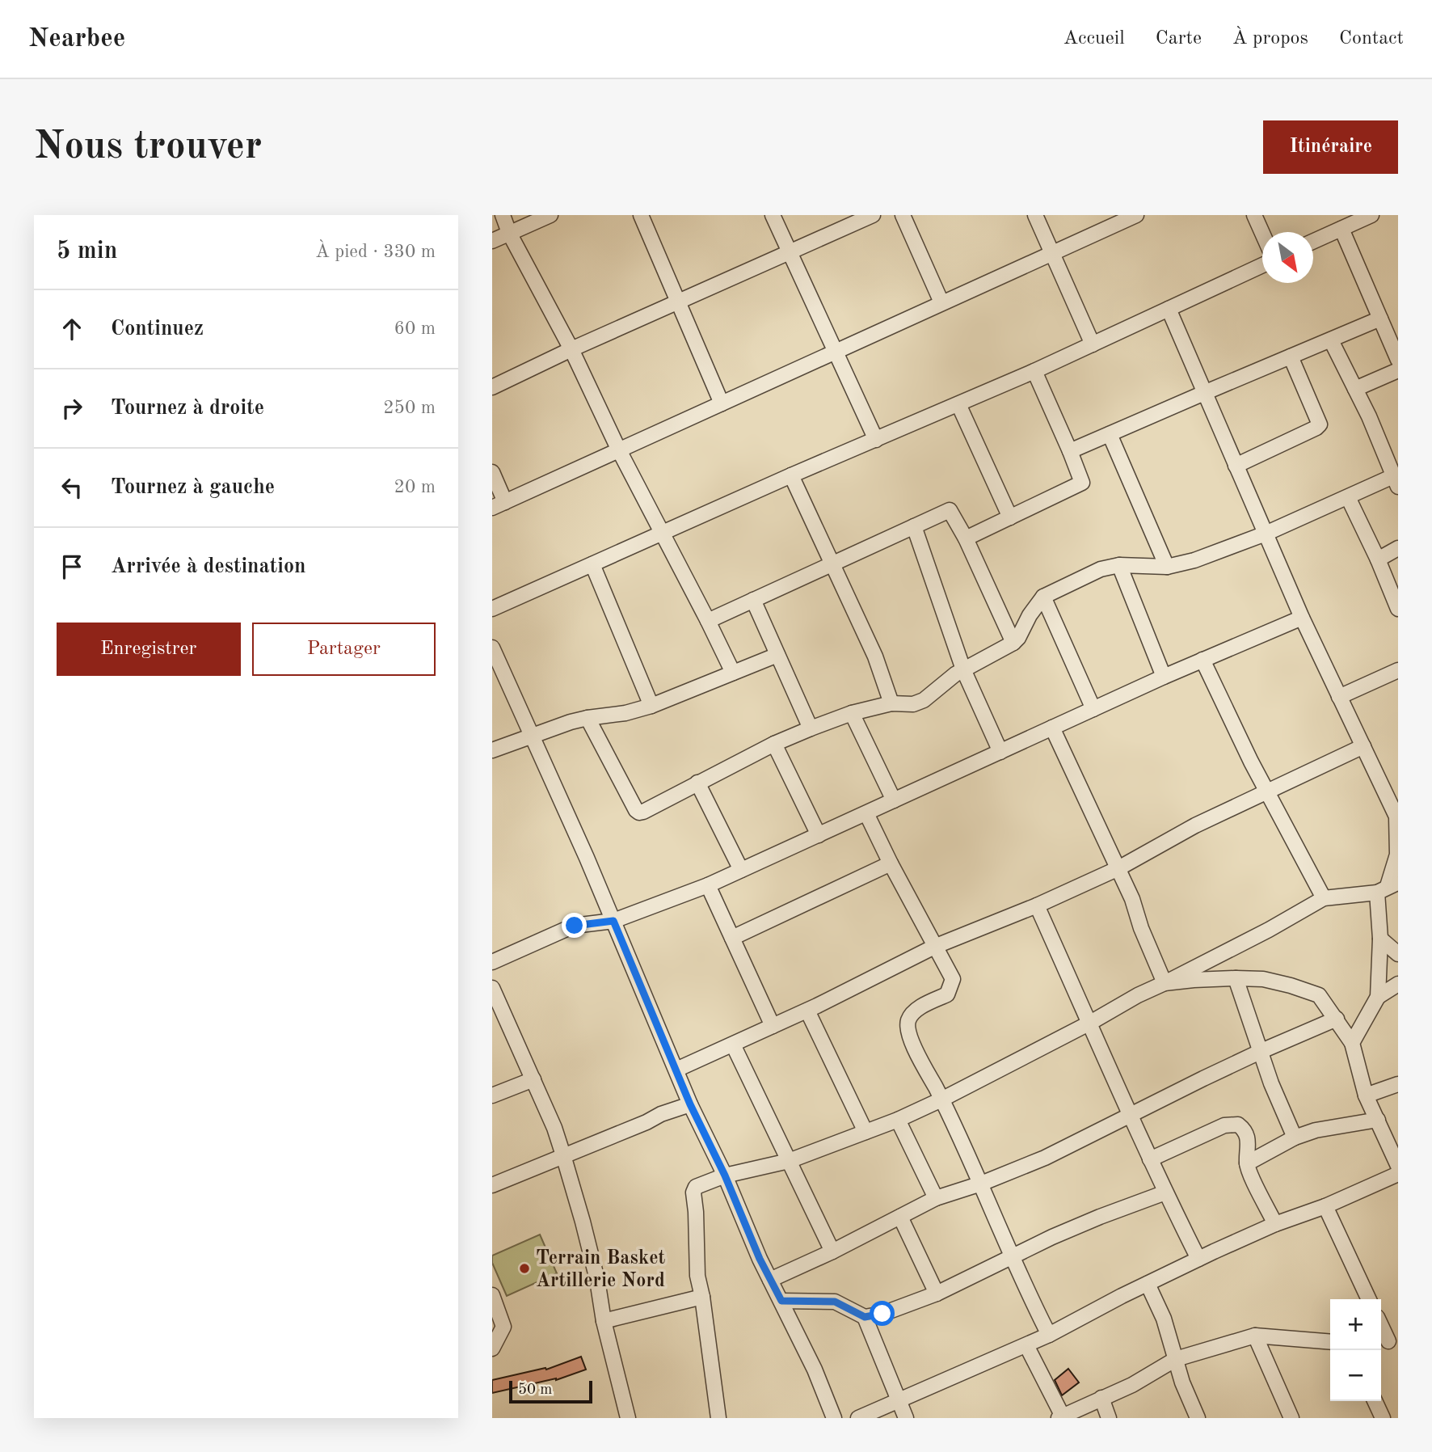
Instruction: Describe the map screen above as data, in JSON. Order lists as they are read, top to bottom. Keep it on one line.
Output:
{"places":["Terrain Basket Artillerie Nord"],"scale_bar":"50 m","north":"bottom right","page":{"header":"Nearbee","nav":["Accueil","Carte","À propos","Contact"],"buttons":["Itinéraire",["Enregistrer","Partager"]],"title":"Nous trouver","heading":["5 min","À pied · 330 m"],"list":[["Continuez","60 m"],["Tournez à droite","250 m"],["Tournez à gauche","20 m"],"Arrivée à destination"],"map_buttons":["+","−"],"scale":"50 m"}}
